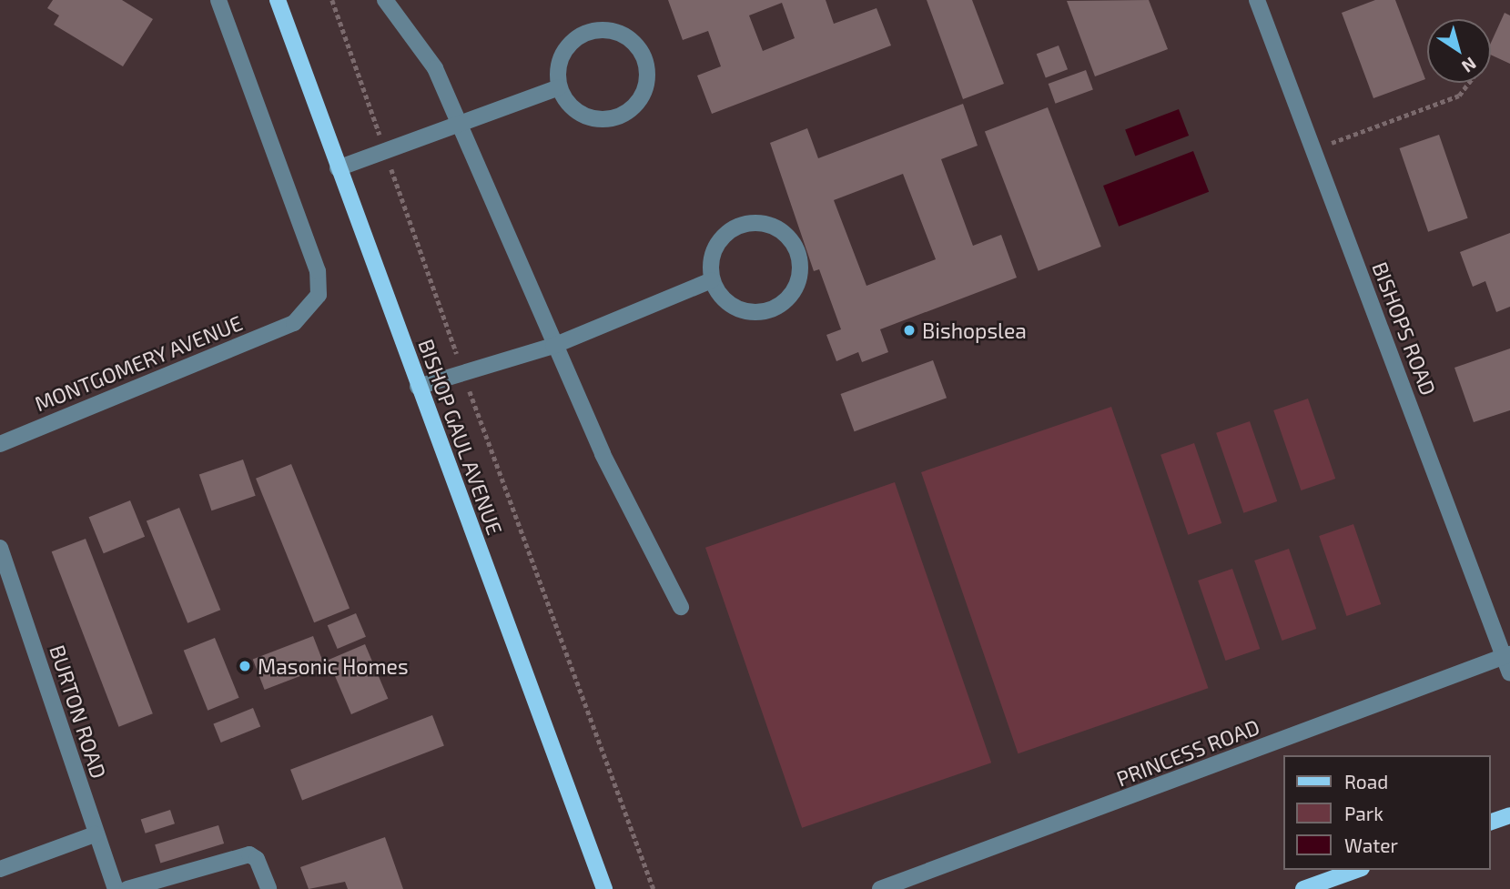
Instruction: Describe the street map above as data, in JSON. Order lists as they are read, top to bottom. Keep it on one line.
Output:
{"streets":{"main road":["BISHOP GAUL AVENUE"],"street":["BISHOPS ROAD","MONTGOMERY AVENUE","BURTON ROAD","PRINCESS ROAD"]},"crossings":[["BISHOPS ROAD","PRINCESS ROAD"]],"places":["Bishopslea","Masonic Homes"],"legend":["Road","Park","Water"],"north":"bottom right"}
